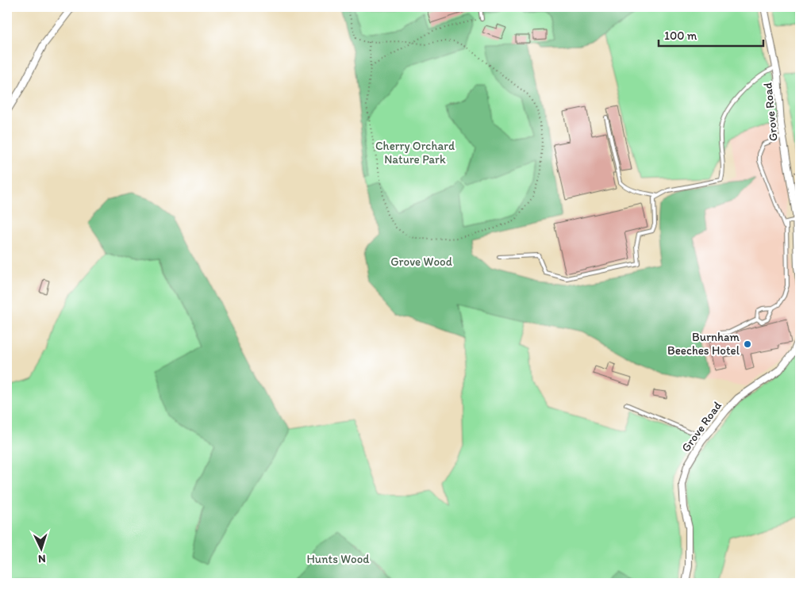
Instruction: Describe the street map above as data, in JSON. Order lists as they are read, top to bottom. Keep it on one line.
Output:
{"streets":{"street":["Grove Road"]},"parks":["Cherry Orchard Nature Park","Grove Wood","Hunts Wood"],"places":["Burnham Beeches Hotel"],"scale_bar":"100 m","north":"bottom"}
